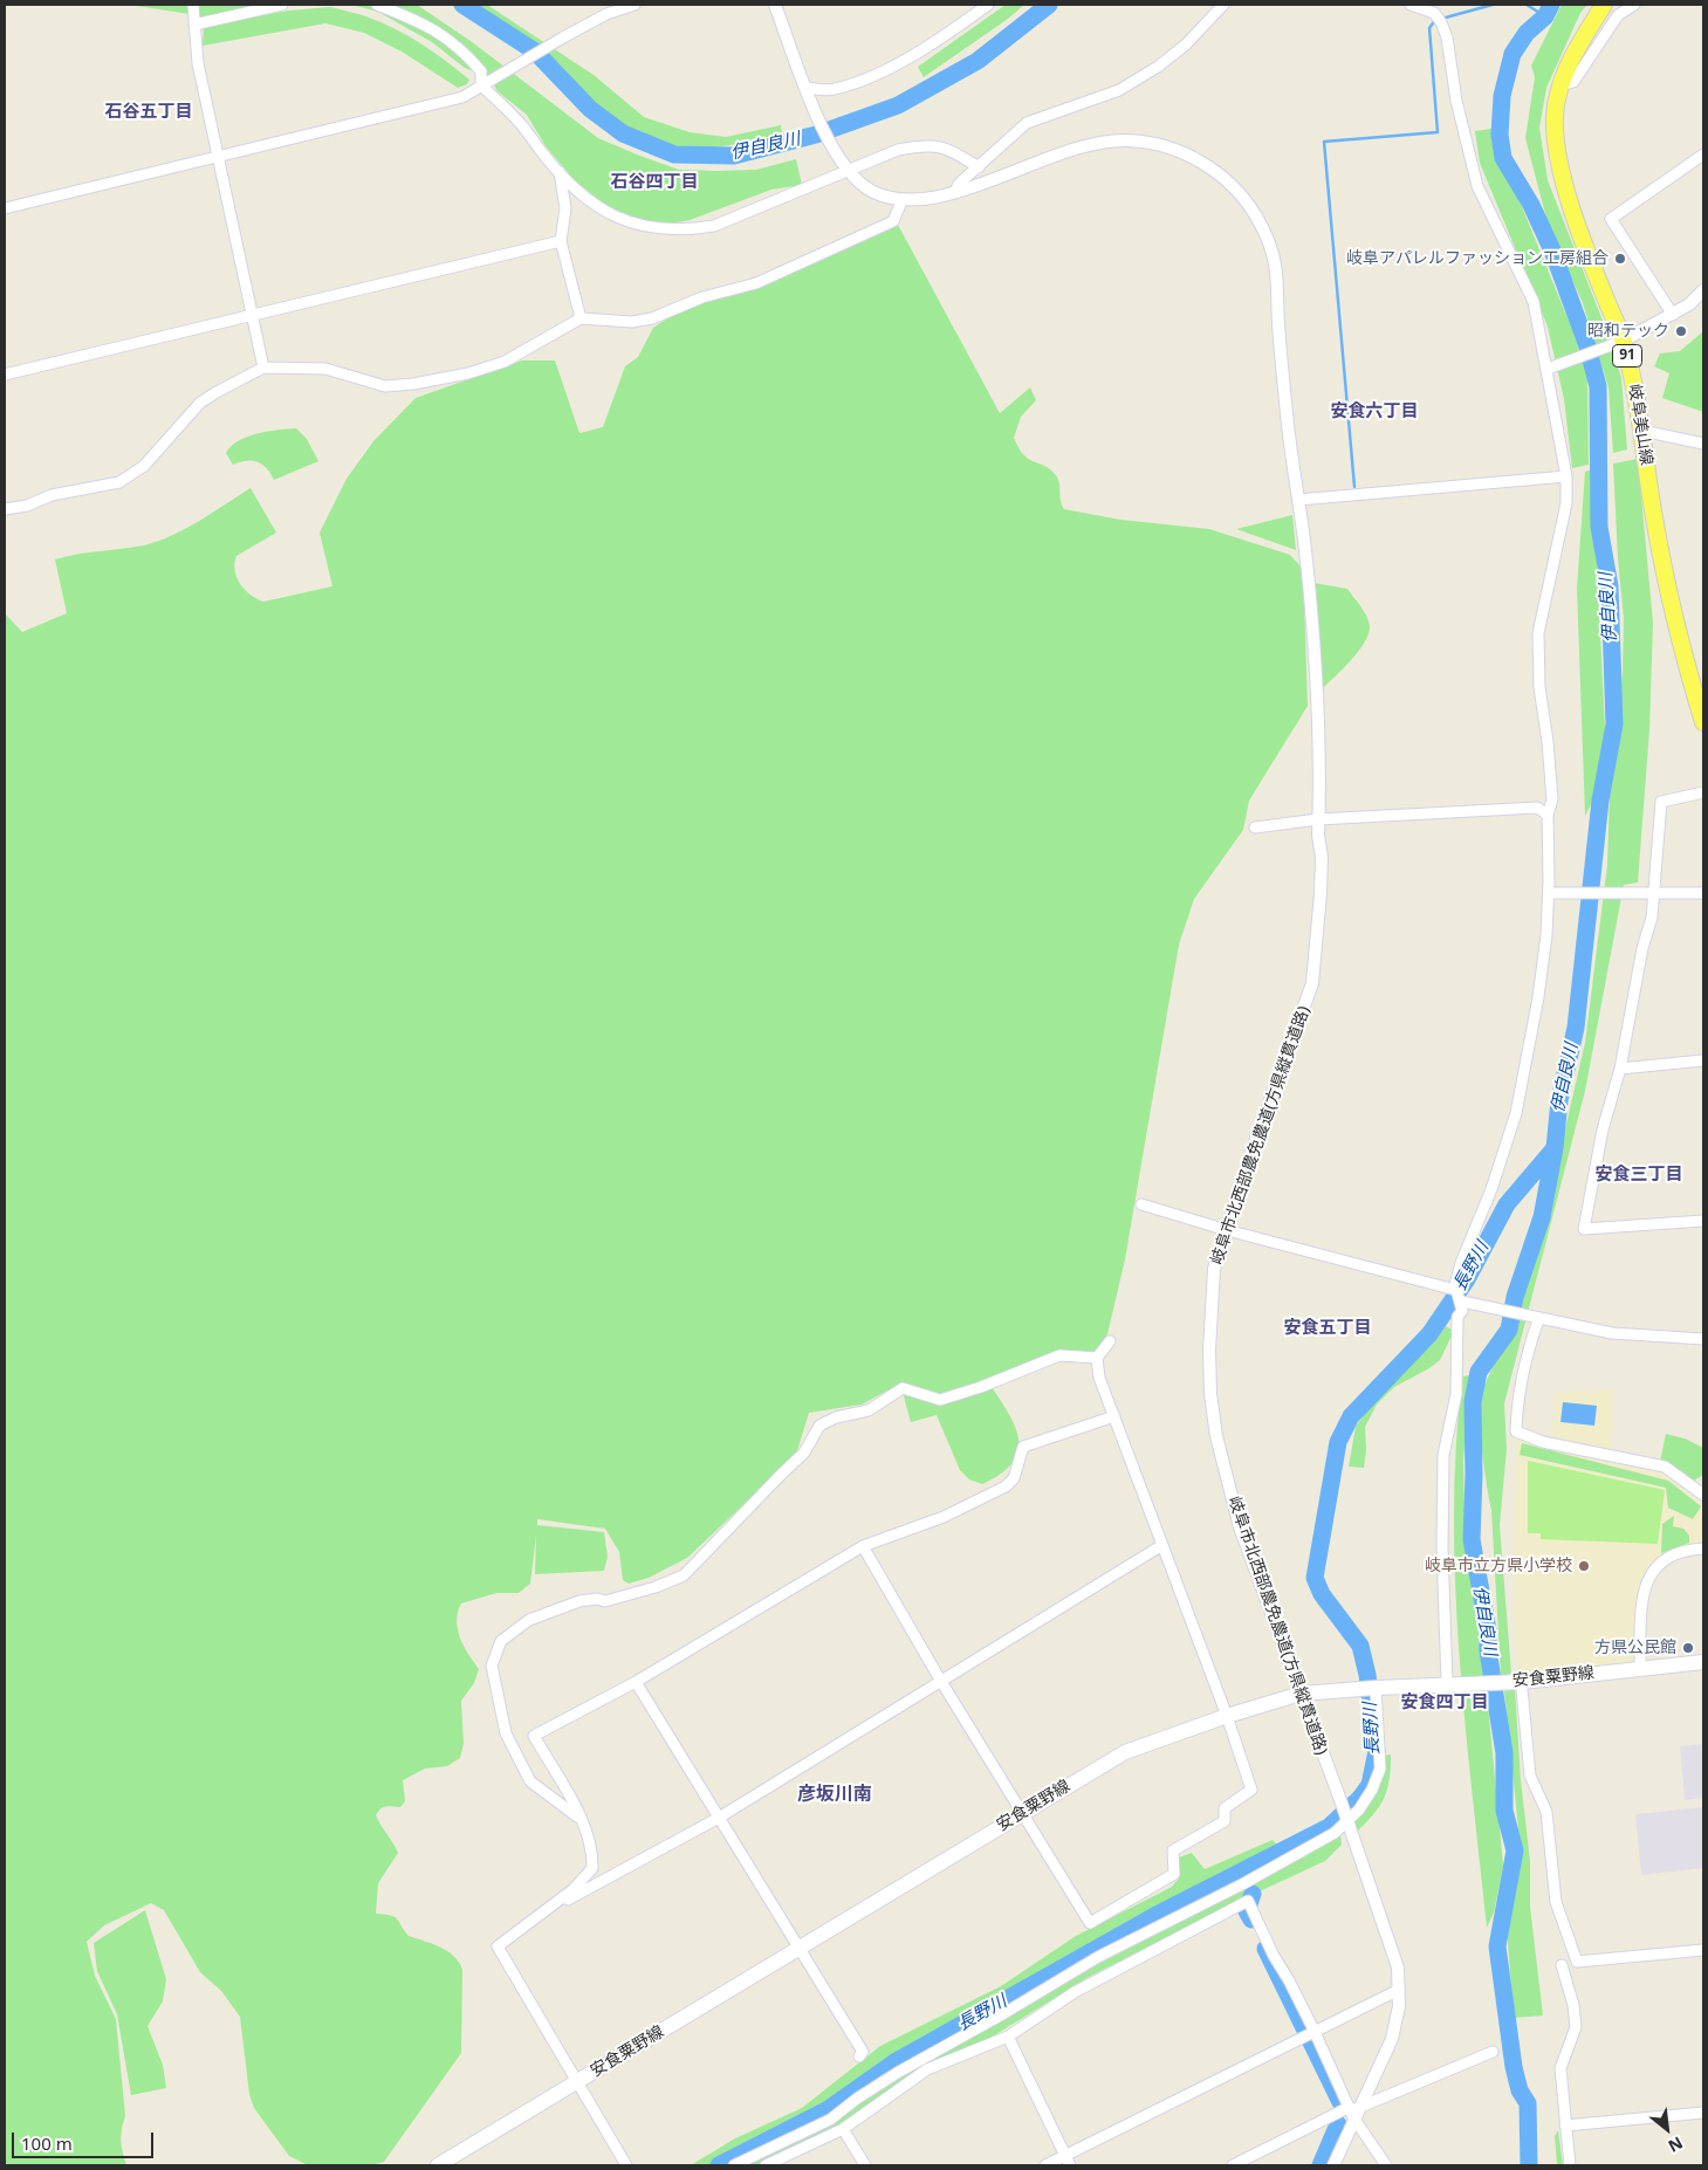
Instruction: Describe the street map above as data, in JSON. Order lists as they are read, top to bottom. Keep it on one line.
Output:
{"streets":{"main road":["91","岐阜美山線","安食粟野線"],"street":["岐阜市北西部農免農道(方県縦貫道路)"]},"crossings":[["岐阜市北西部農免農道(方県縦貫道路)","安食粟野線"]],"districts":["石谷五丁目","石谷四丁目","安食六丁目","安食三丁目","安食五丁目","安食四丁目","彦坂川南"],"water":["伊自良川","長野川"],"places":["岐阜アパレルファッション工房組合","昭和テック","岐阜市立方県小学校","方県公民館"],"scale_bar":"100 m","north":"bottom right"}
